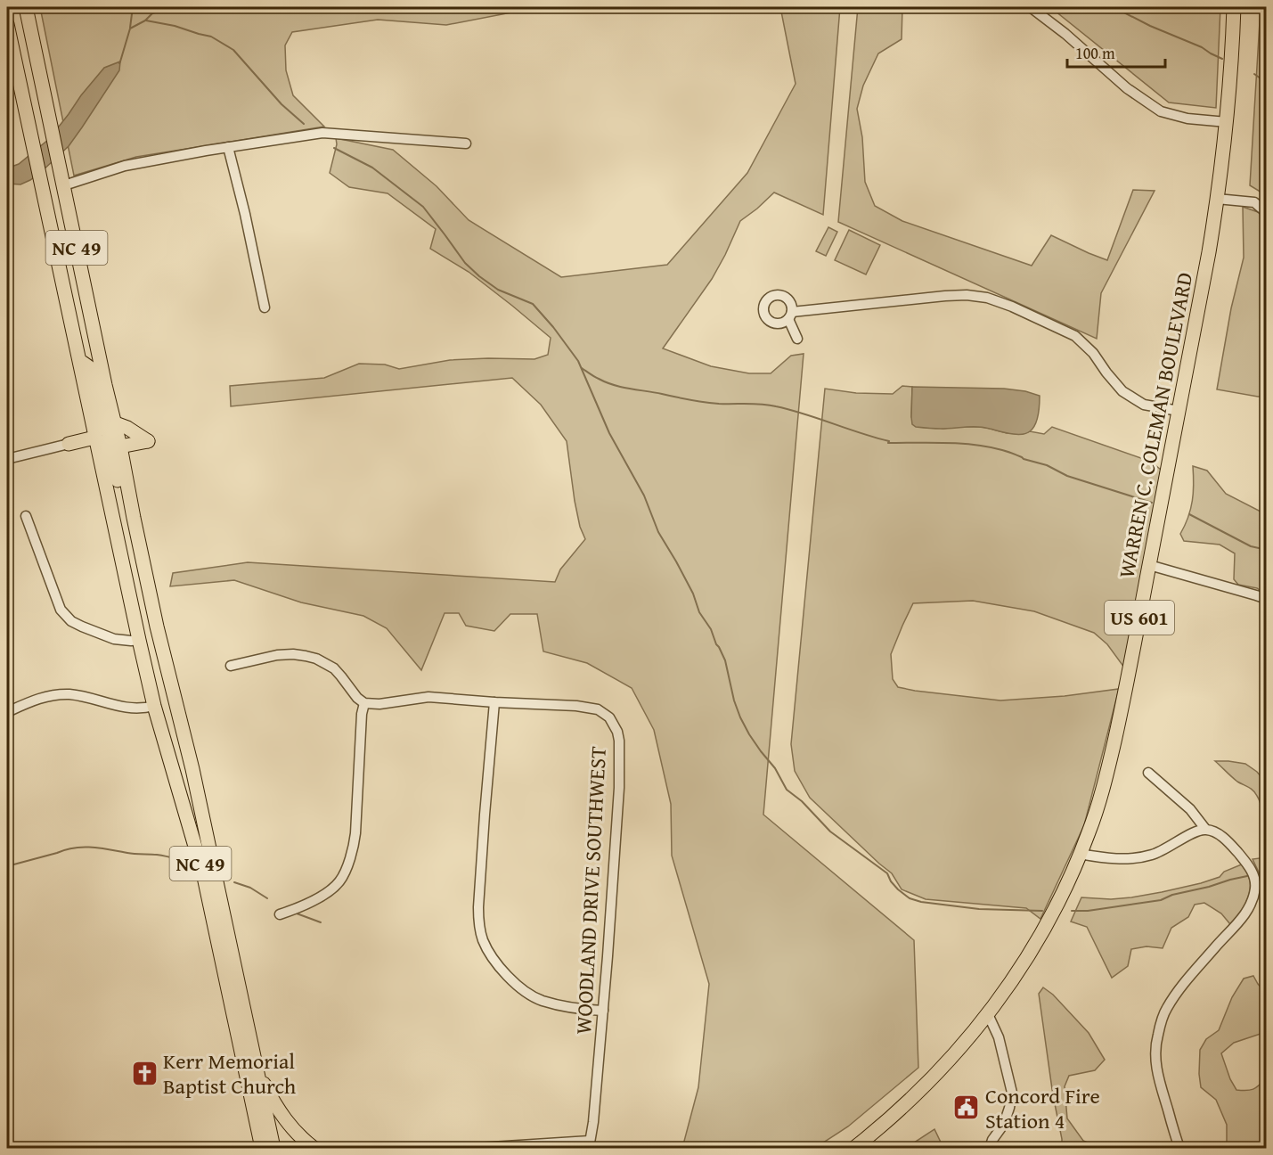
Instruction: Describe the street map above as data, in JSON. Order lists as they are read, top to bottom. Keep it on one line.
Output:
{"streets":{"highway":["NC 49","WARREN C. COLEMAN BOULEVARD","US 601"],"street":["WOODLAND DRIVE SOUTHWEST"]},"places":{"church":["Kerr Memorial Baptist Church"],"public building":["Concord Fire Station 4"]},"scale_bar":"100 m"}
